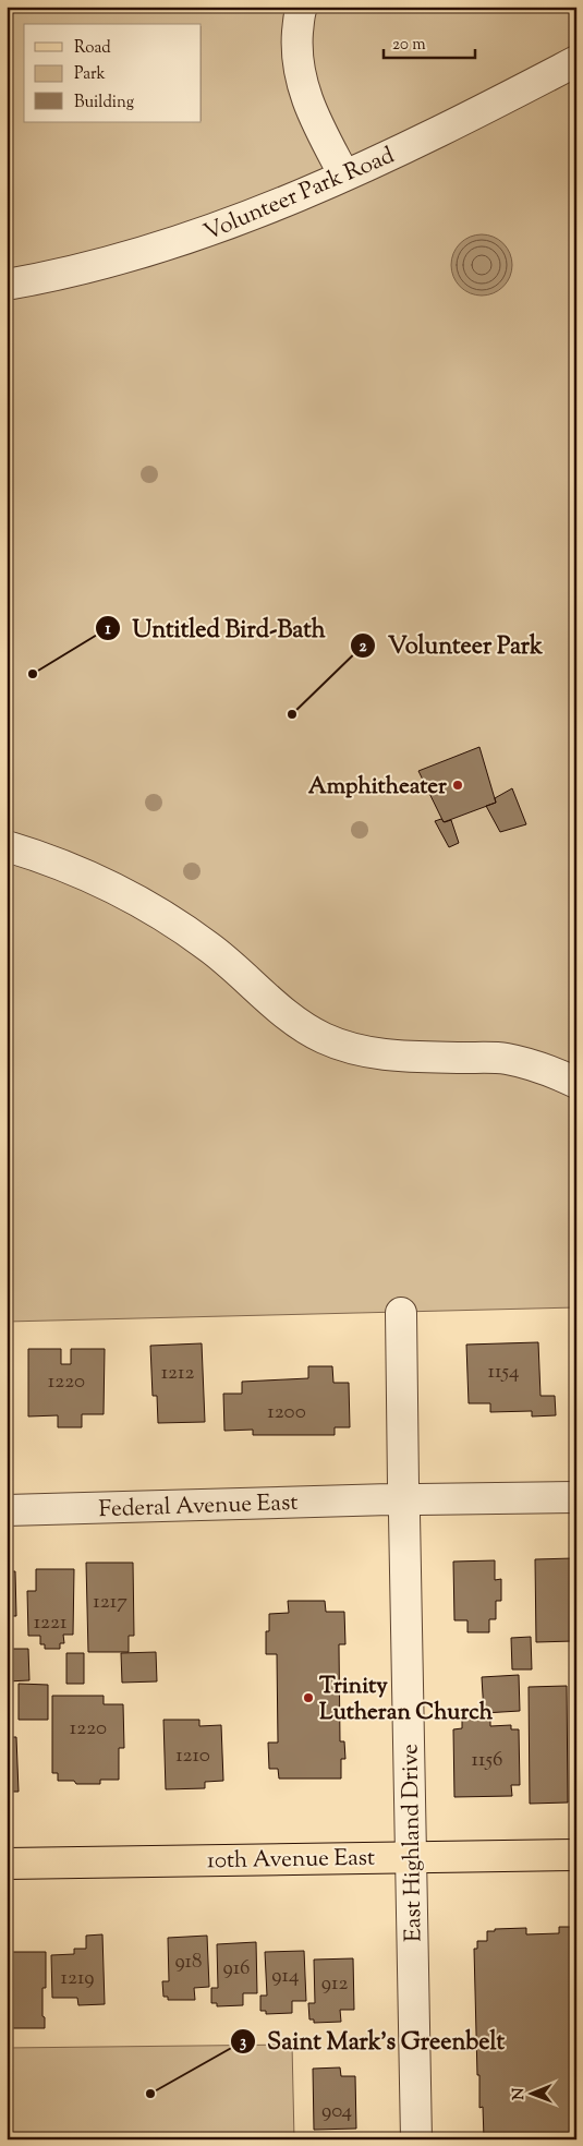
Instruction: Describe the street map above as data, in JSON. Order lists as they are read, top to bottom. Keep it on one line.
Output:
{"streets":{"main road":["10th Avenue East"],"street":["Volunteer Park Road","Federal Avenue East","East Highland Drive"]},"crossings":[["Federal Avenue East","East Highland Drive"],["East Highland Drive","10th Avenue East"]],"places":["Untitled Bird-Bath","Volunteer Park","Amphitheater","Trinity Lutheran Church","Saint Mark's Greenbelt"],"house_numbers":["1154","1212","1220","1200","1217","1221","1220","1210","1156","918","916","914","1219","912","904"],"legend":["Road","Park","Building"],"scale_bar":"20 m","north":"left"}
